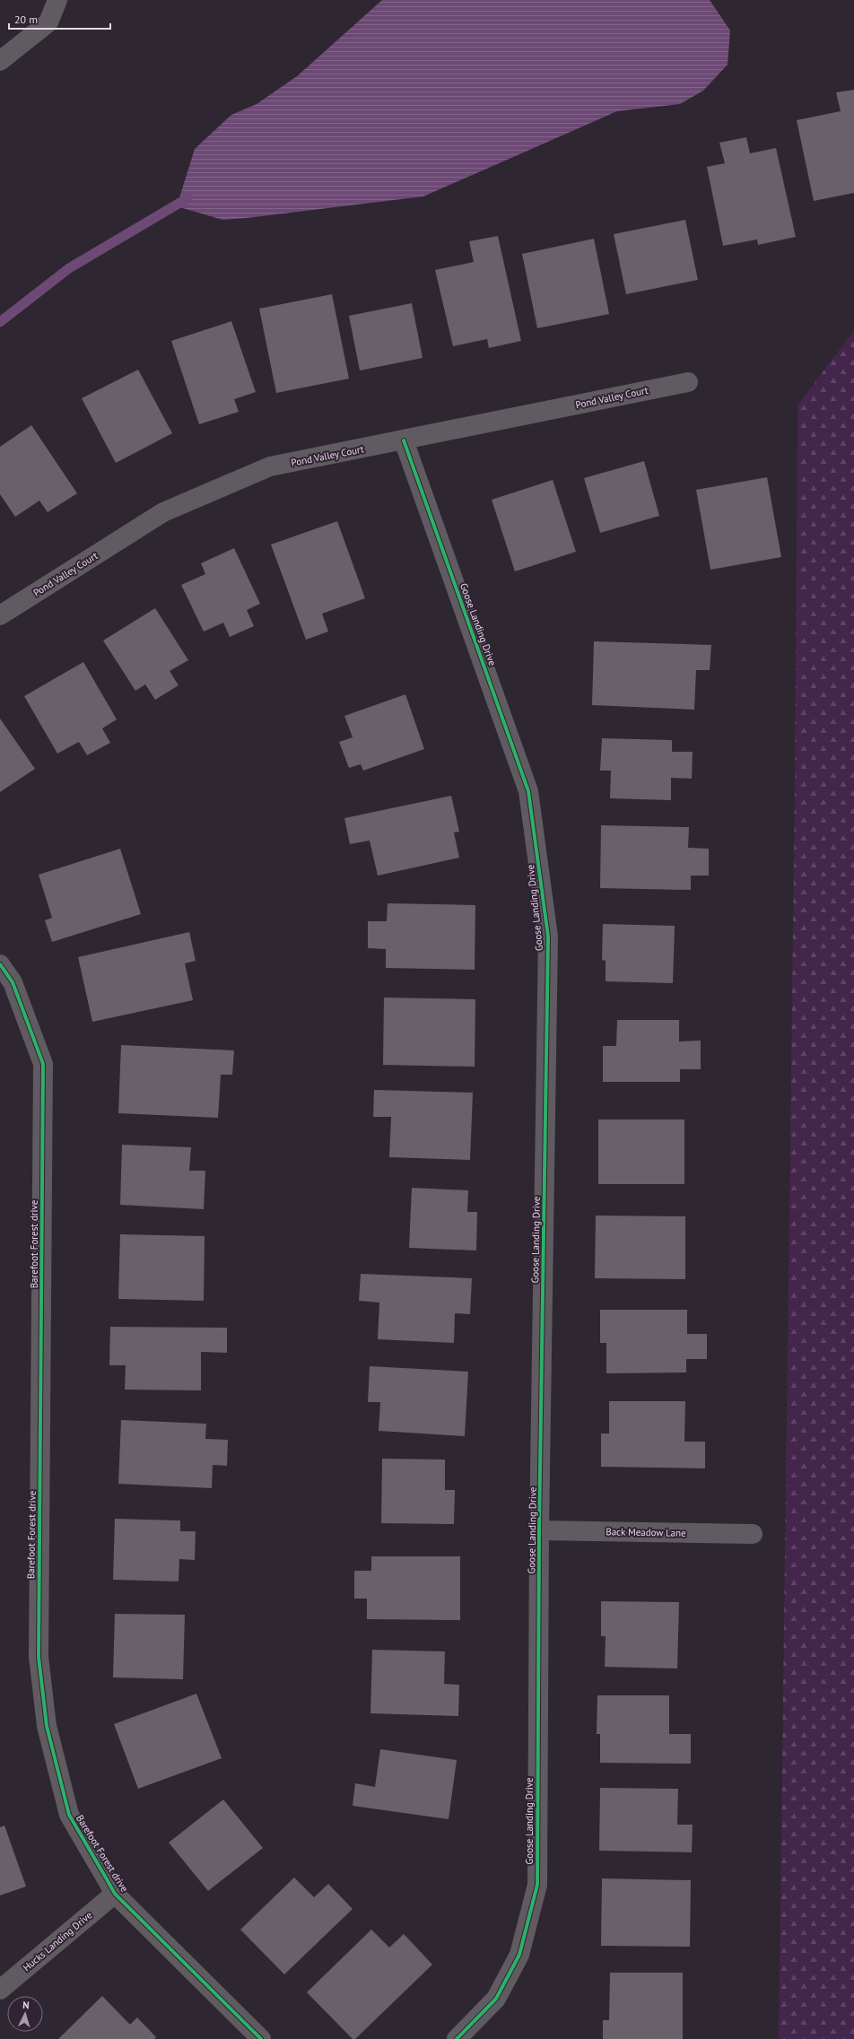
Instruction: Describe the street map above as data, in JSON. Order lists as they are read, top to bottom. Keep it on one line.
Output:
{"streets":{"street":["Pond Valley Court","Goose Landing Drive","Barefoot Forest drive","Back Meadow Lane","Hucks Landing Drive"]},"crossings":[["Pond Valley Court","Goose Landing Drive"],["Goose Landing Drive","Back Meadow Lane"],["Barefoot Forest drive","Hucks Landing Drive"]],"scale_bar":"20 m","north":"top"}
